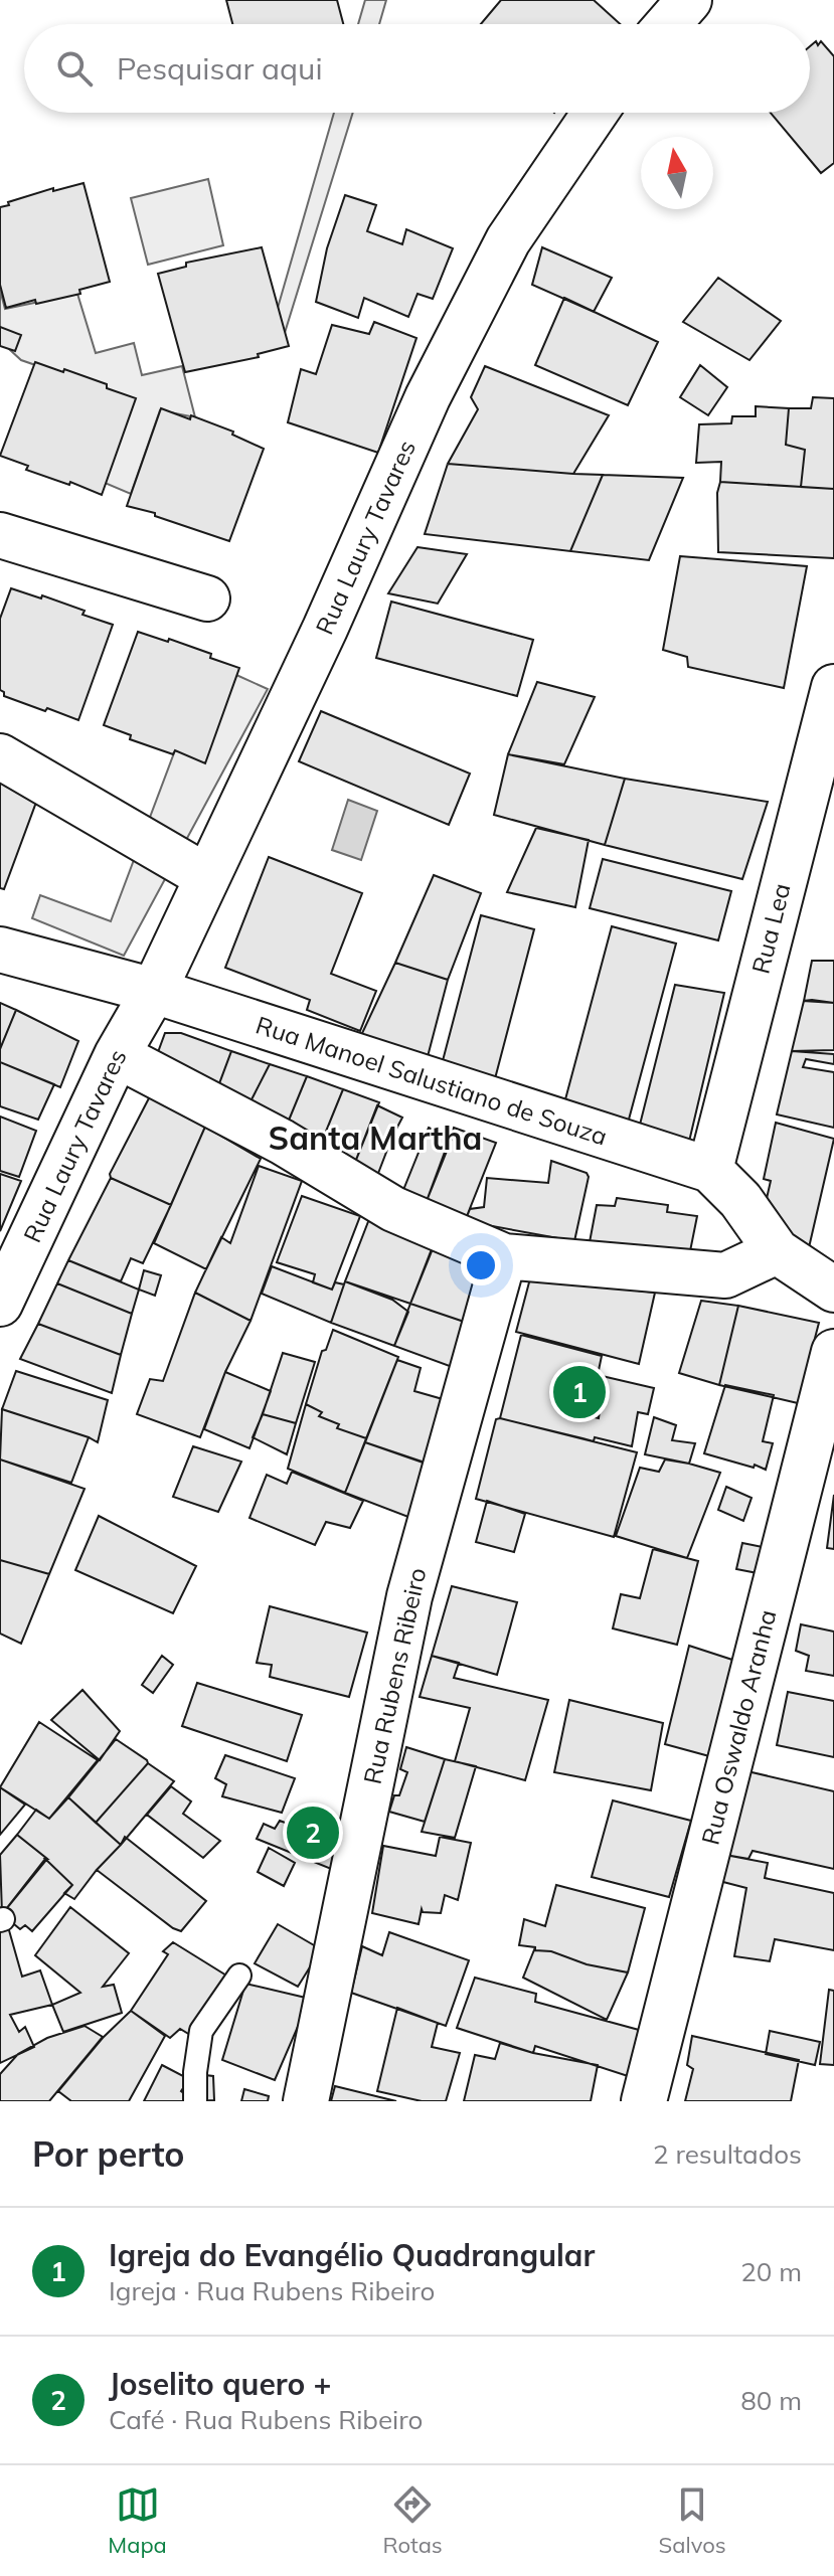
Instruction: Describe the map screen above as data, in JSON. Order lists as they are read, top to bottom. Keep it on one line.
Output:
{"streets":{"street":["Rua Laury Tavares","Rua Lea","Rua Manoel Salustiano de Souza","Rua Rubens Ribeiro","Rua Oswaldo Aranha"]},"crossings":[["Rua Laury Tavares","Rua Manoel Salustiano de Souza"],["Rua Lea","Rua Manoel Salustiano de Souza"]],"districts":["Santa Martha"],"north":"top","page":{"search":"Pesquisar aqui","pins":["1","2"],"heading":["Por perto","2 resultados"],"list":[{"mark":"1","name":"Igreja do Evangélio Quadrangular","note":"Igreja · Rua Rubens Ribeiro","value":"20 m"},{"mark":"2","name":"Joselito quero +","note":"Café · Rua Rubens Ribeiro","value":"80 m"}],"nav":["Mapa","Rotas","Salvos"]}}
